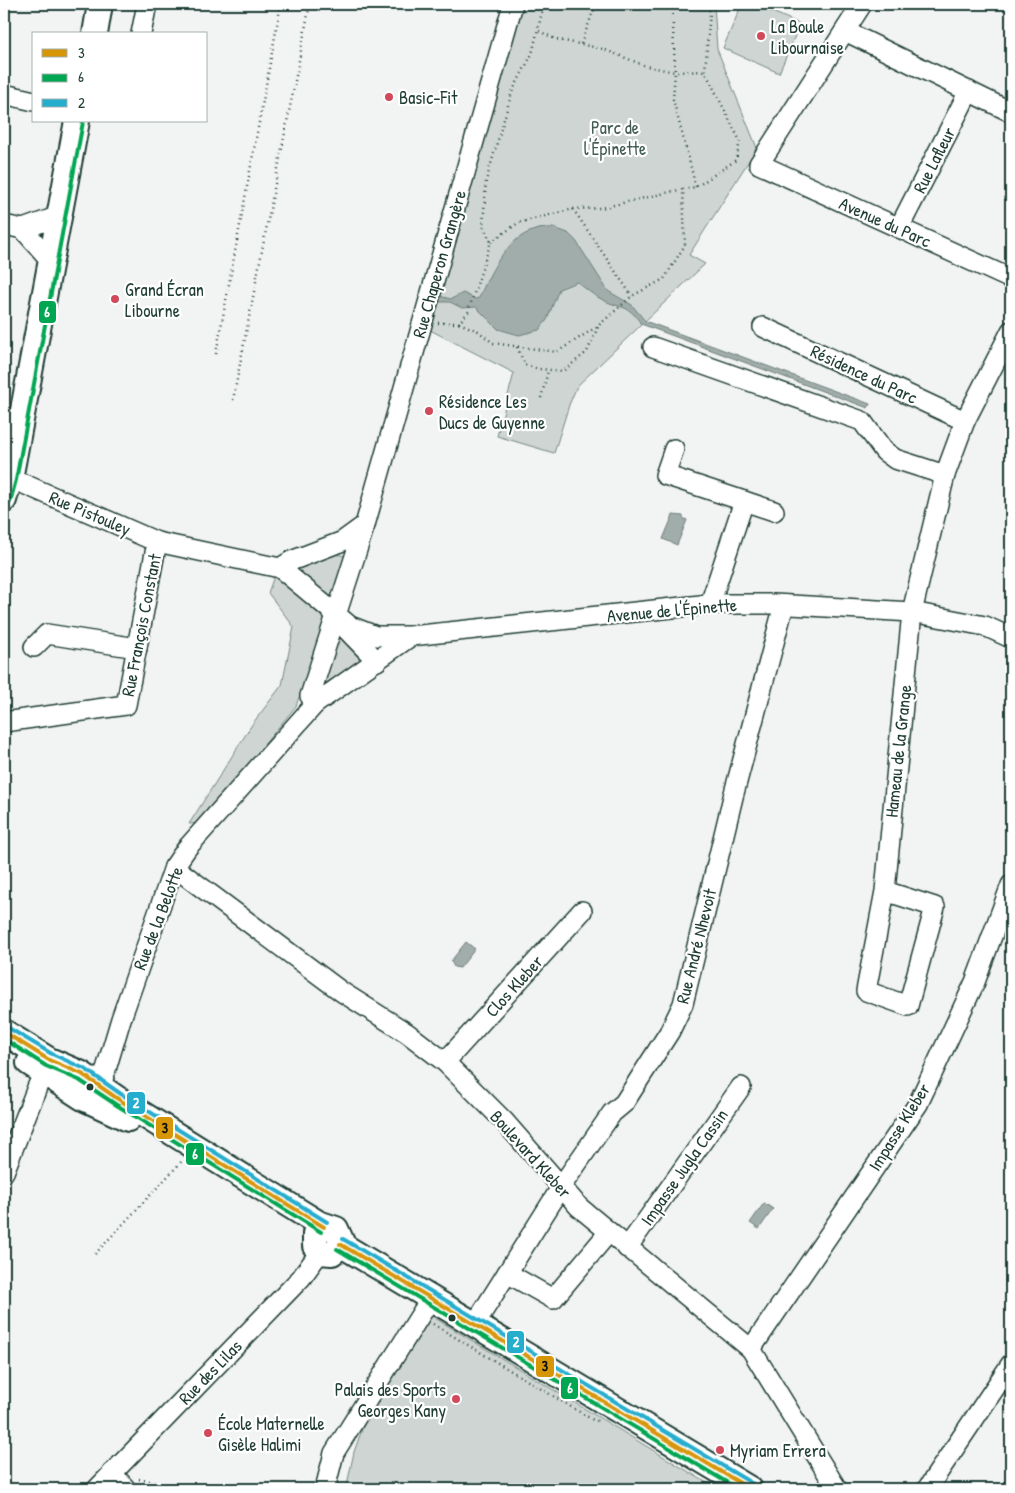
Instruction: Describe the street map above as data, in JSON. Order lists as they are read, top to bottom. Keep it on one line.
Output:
{"streets":{"street":["Rue Lafleur","Avenue du Parc","Rue Chaperon Grangère","Résidence du Parc","Rue Pistouley","Avenue de l'Épinette","Rue François Constant","Hameau de la Grange","Rue de la Belotte","Rue André Nhevoit","Clos Kleber","Impasse Kleber","Boulevard Kleber","Impasse Jugla Cassin","Rue des Lilas"]},"crossings":[["Rue Lafleur","Avenue du Parc"],["Rue Chaperon Grangère","Avenue de l'Épinette"],["Résidence du Parc","Hameau de la Grange"],["Rue Pistouley","Avenue de l'Épinette"],["Rue Pistouley","Rue François Constant"],["Avenue de l'Épinette","Hameau de la Grange"],["Avenue de l'Épinette","Rue de la Belotte"],["Avenue de l'Épinette","Rue André Nhevoit"],["Rue de la Belotte","Boulevard Kleber"],["Rue André Nhevoit","Boulevard Kleber"],["Clos Kleber","Boulevard Kleber"],["Impasse Kleber","Boulevard Kleber"],["Boulevard Kleber","Impasse Jugla Cassin"]],"parks":["Parc de l'Épinette"],"places":["La Boule Libournaise","Basic-Fit","Grand Écran Libourne","Résidence Les Ducs de Guyenne","Palais des Sports Georges Kany","École Maternelle Gisèle Halimi","Myriam Errera"],"lines":["transit line 6","transit line 2","transit line 3"],"legend":["3","6","2"]}
